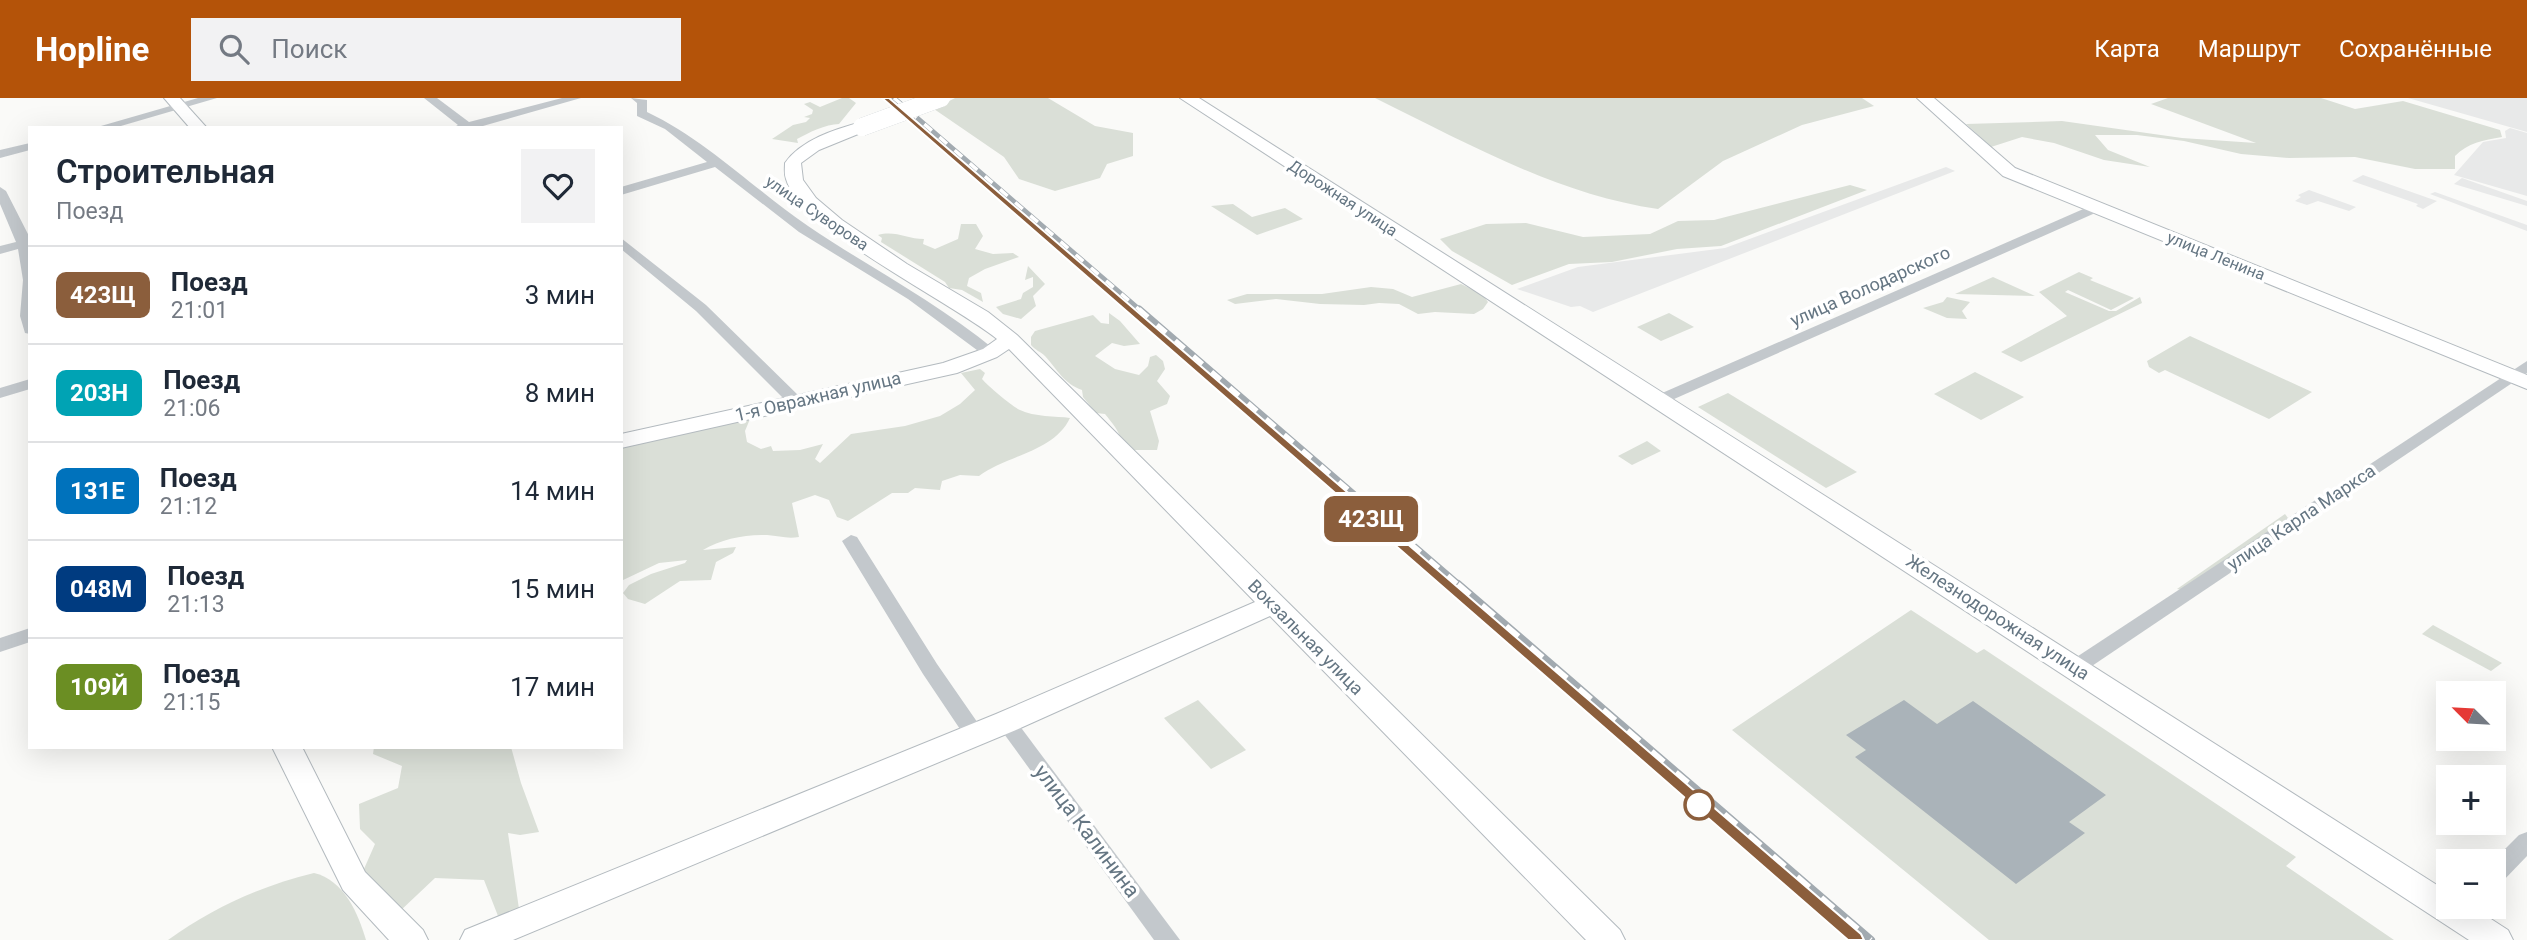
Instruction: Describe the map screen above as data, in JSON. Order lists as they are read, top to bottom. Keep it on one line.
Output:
{"streets":{"street":["Дорожная улица","улица Суворова","улица Ленина","улица Володарского","1-я Овражная улица","улица Карла Маркса","Железнодорожная улица","Вокзальная улица","улица Калинина"]},"crossings":[["Дорожная улица","Железнодорожная улица"],["улица Суворова","1-я Овражная улица"],["улица Ленина","улица Володарского"],["улица Ленина","улица Карла Маркса"],["улица Володарского","Железнодорожная улица"],["1-я Овражная улица","Вокзальная улица"],["улица Карла Маркса","Железнодорожная улица"]],"north":"top left","page":{"header":"Hopline","search":"Поиск","nav":["Карта","Маршрут","Сохранённые"],"on_map":"423Щ","heading":["Строительная","Поезд"],"list":[{"mark":"423Щ","name":"Поезд","note":"21:01","value":"3 мин"},{"mark":"203Н","name":"Поезд","note":"21:06","value":"8 мин"},{"mark":"131Е","name":"Поезд","note":"21:12","value":"14 мин"},{"mark":"048М","name":"Поезд","note":"21:13","value":"15 мин"},{"mark":"109Й","name":"Поезд","note":"21:15","value":"17 мин"}],"map_buttons":["+","−"]}}
